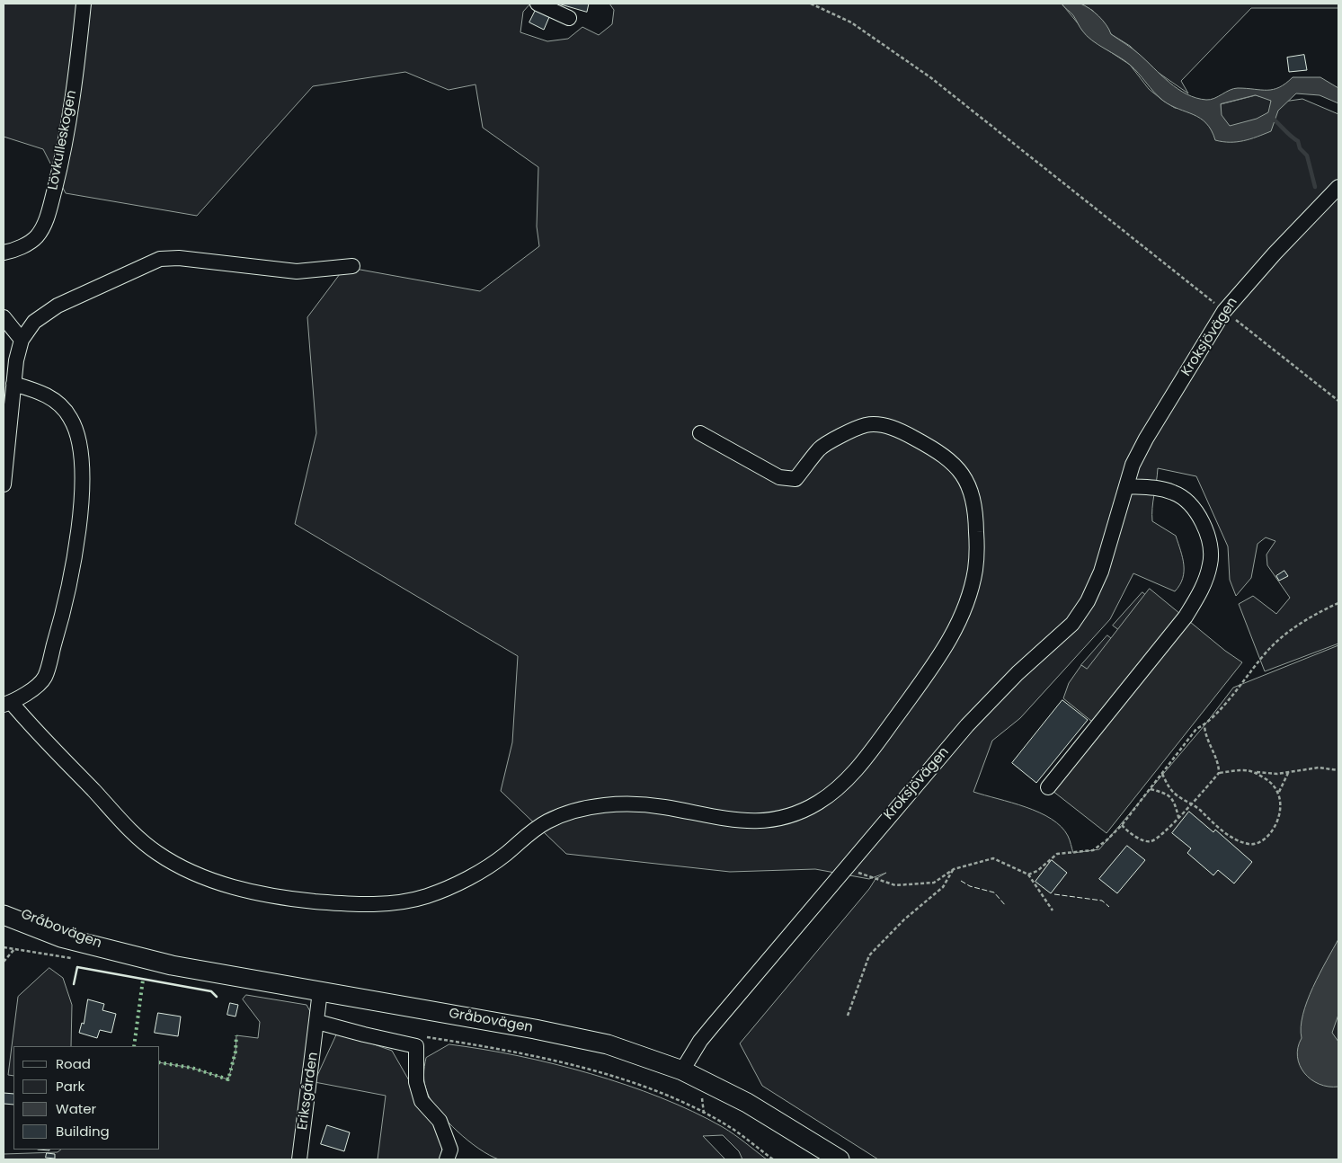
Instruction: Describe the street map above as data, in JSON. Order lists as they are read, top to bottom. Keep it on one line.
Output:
{"streets":{"main road":["Gråbovägen"],"street":["Lövkulleskogen","Kroksjövägen","Eriksgården"]},"crossings":[["Kroksjövägen","Gråbovägen"],["Gråbovägen","Eriksgården"]],"legend":["Road","Park","Water","Building"]}
